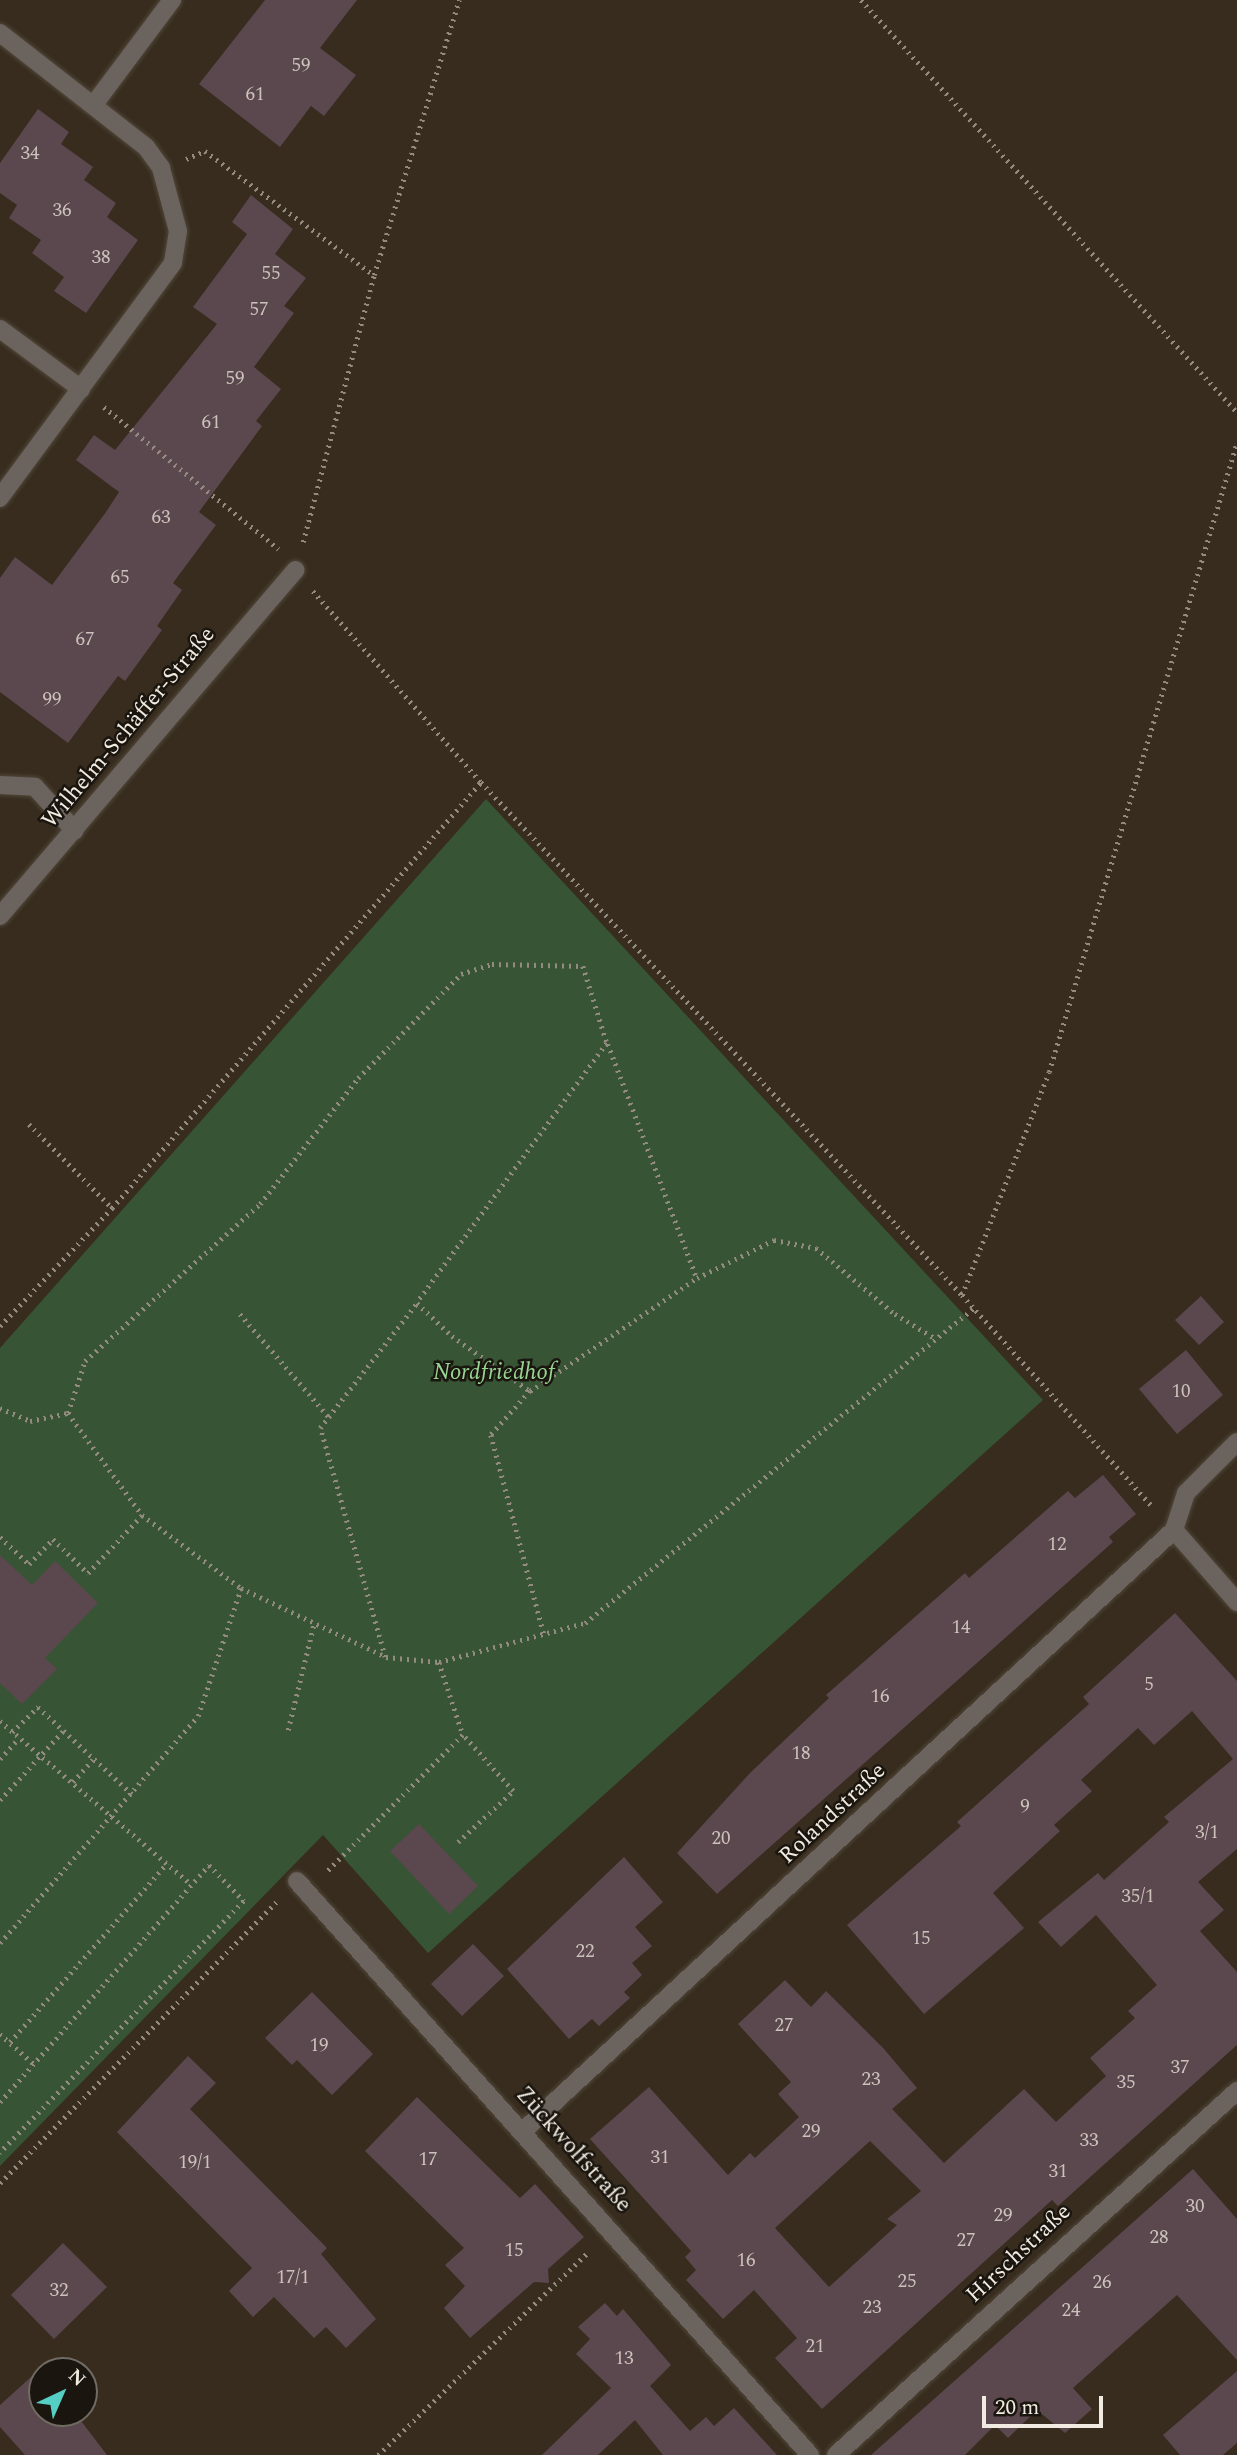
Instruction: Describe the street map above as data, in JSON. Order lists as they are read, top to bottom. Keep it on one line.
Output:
{"streets":{"street":["Wilhelm-Schäffer-Straße","Rolandstraße","Zückwolfstraße","Hirschstraße"]},"crossings":[["Rolandstraße","Zückwolfstraße"]],"parks":["Nordfriedhof"],"house_numbers":["59","61","34","36","38","55","57","59","61","63","65","67","99","10","12","14","5","16","18","9","3/1","20","35/1","15","22","27","19","37","23","35","29","33","31","17","19/1","31","30","29","28","27","15","16","17/1","25","26","32","23","24","21","13"],"scale_bar":"20 m","north":"top right"}
